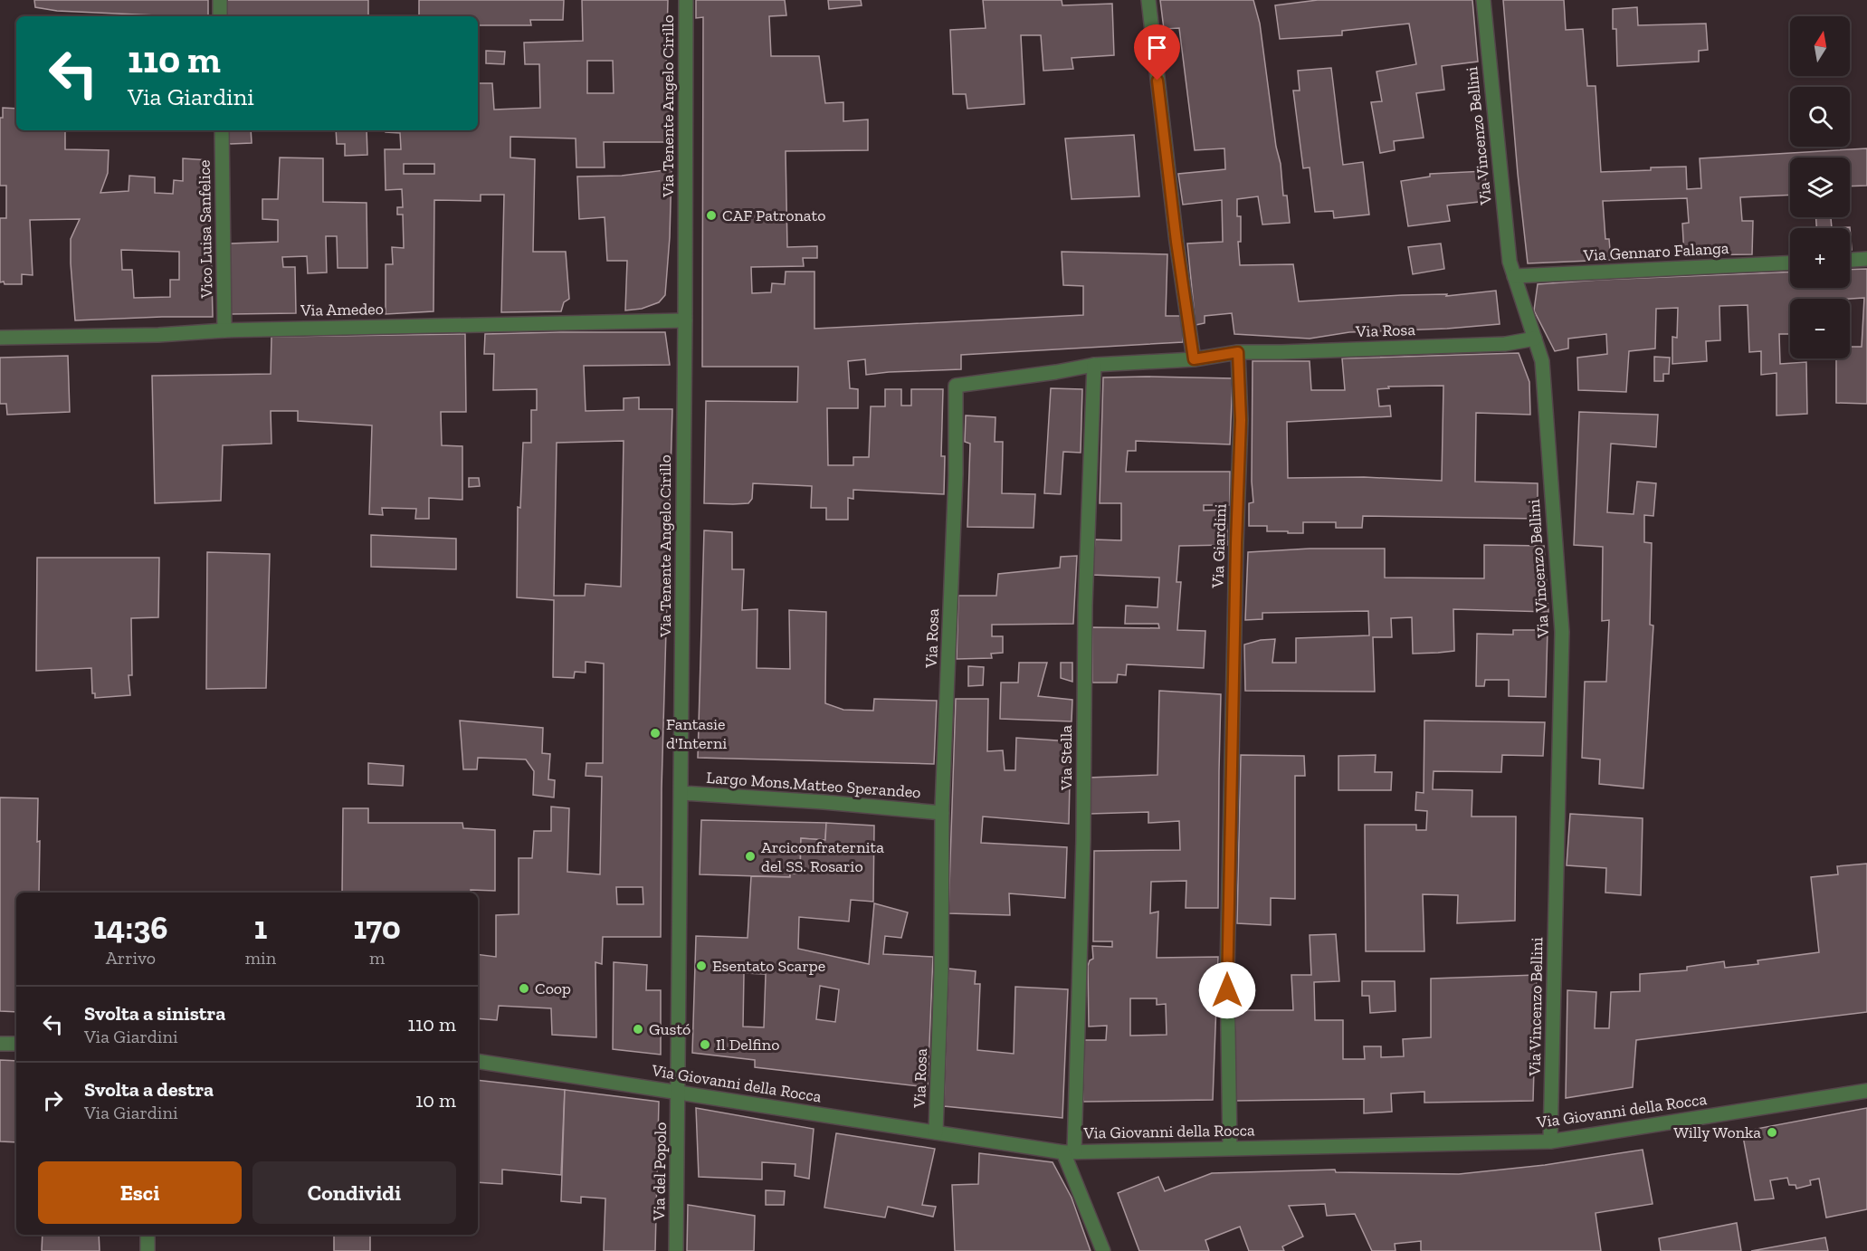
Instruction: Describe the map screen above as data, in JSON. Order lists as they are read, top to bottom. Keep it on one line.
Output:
{"streets":{"street":["Via Tenente Angelo Cirillo","Via Vincenzo Bellini","Vico Luisa Sanfelice","Via Gennaro Falanga","Via Amedeo","Via Rosa","Via Giardini","Via Stella","Largo Mons.Matteo Sperandeo","Via Giovanni della Rocca","Via del Popolo"]},"crossings":[["Via Tenente Angelo Cirillo","Via Amedeo"],["Via Tenente Angelo Cirillo","Largo Mons.Matteo Sperandeo"],["Via Tenente Angelo Cirillo","Via Giovanni della Rocca"],["Via Tenente Angelo Cirillo","Via del Popolo"],["Via Vincenzo Bellini","Via Gennaro Falanga"],["Via Vincenzo Bellini","Via Rosa"],["Via Vincenzo Bellini","Via Giovanni della Rocca"],["Vico Luisa Sanfelice","Via Amedeo"],["Via Rosa","Via Giardini"],["Via Rosa","Via Stella"],["Via Rosa","Largo Mons.Matteo Sperandeo"],["Via Rosa","Via Giovanni della Rocca"],["Via Giardini","Via Giovanni della Rocca"],["Via Stella","Via Giovanni della Rocca"],["Via Giovanni della Rocca","Via del Popolo"]],"places":["CAF Patronato","Fantasie d'Interni","Arciconfraternita del SS. Rosario","Esentato Scarpe","Coop","Gustó","Il Delfino","Willy Wonka"],"north":"top","page":{"map_buttons":["+","−"],"turn":["110 m","Via Giardini"],"eta":["14:36","Arrivo","1","min","170","m"],"list":[{"name":"Svolta a sinistra","note":"Via Giardini","value":"110 m"},{"name":"Svolta a destra","note":"Via Giardini","value":"10 m"}],"buttons":["Esci","Condividi"]}}
